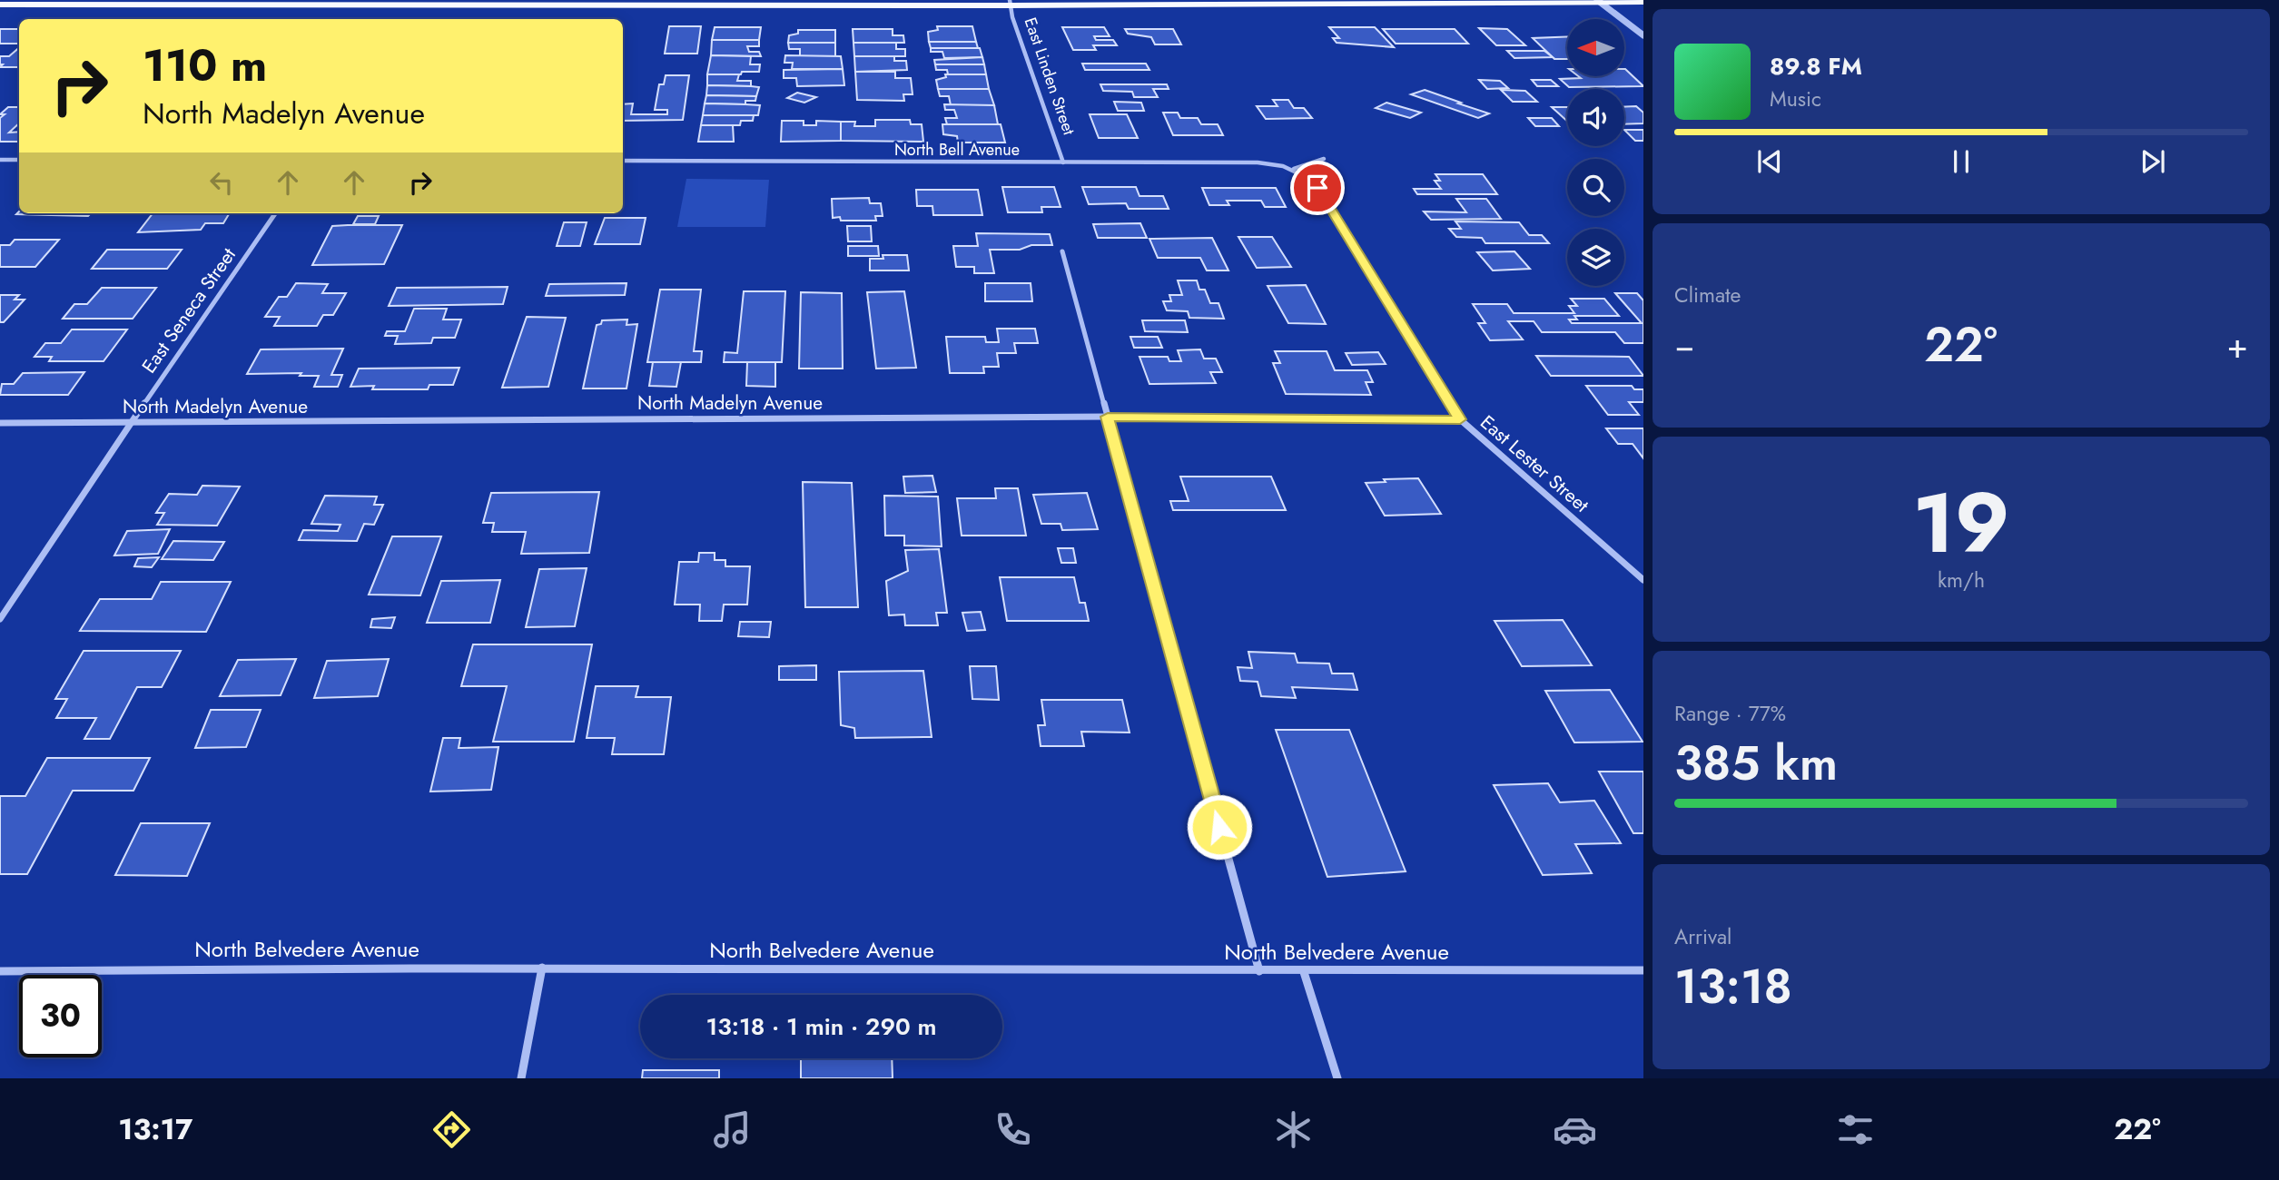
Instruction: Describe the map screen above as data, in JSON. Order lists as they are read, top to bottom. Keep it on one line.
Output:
{"streets":{"street":["East Linden Street","North Bell Avenue","East Seneca Street","North Madelyn Avenue","East Lester Street","North Belvedere Avenue"]},"crossings":[["East Linden Street","North Bell Avenue"],["North Bell Avenue","East Lester Street"],["East Seneca Street","North Madelyn Avenue"],["North Madelyn Avenue","East Lester Street"]],"north":"left","page":{"turn":["110 m","North Madelyn Avenue"],"song":["89.8 FM","Music"],"tile":["Climate",["19","km/h"],["Range · 77%","385 km"],["Arrival","13:18"]],"heat":["−","22°","+"],"limit":"30","trip":"13:18 · 1 min · 290 m","tabs":["13:17","22°"]}}
